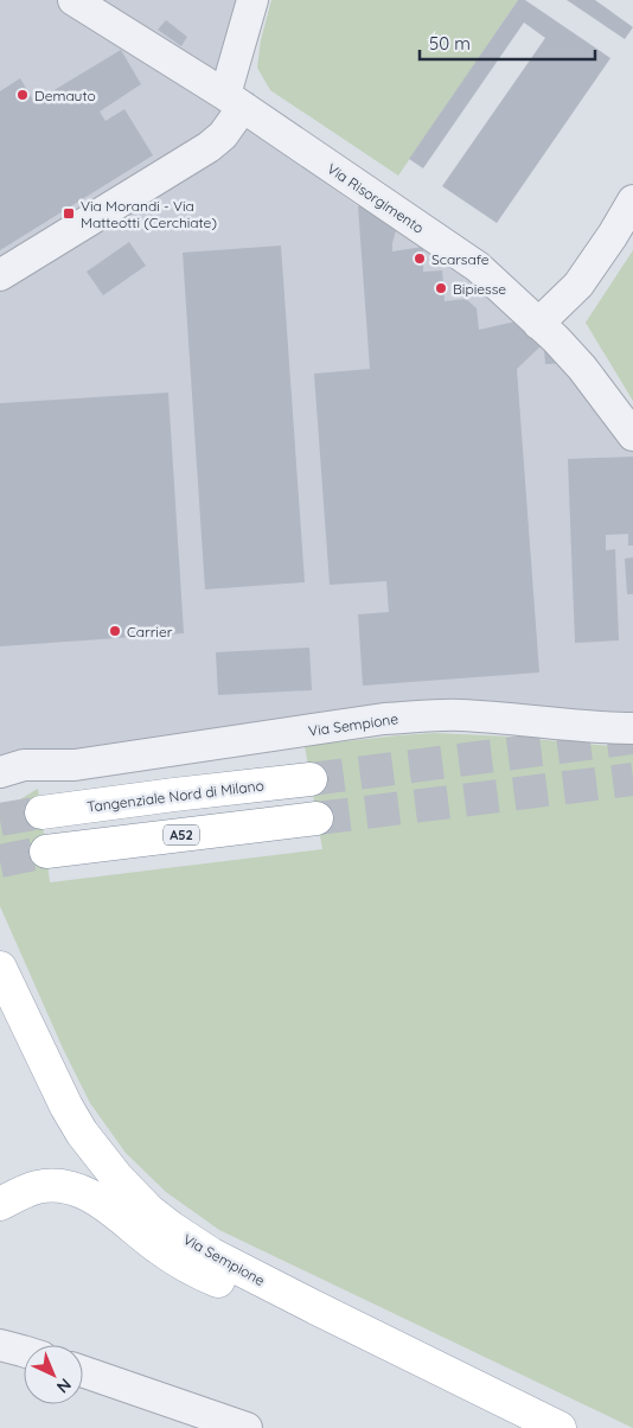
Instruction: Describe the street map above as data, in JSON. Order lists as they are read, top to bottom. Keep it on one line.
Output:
{"streets":{"main road":["Via Sempione","Tangenziale Nord di Milano","A52"],"street":["Via Risorgimento"]},"places":{"other":["Demauto","Scarsafe","Bipiesse","Carrier"],"transit":["Via Morandi - Via Matteotti (Cerchiate)"]},"scale_bar":"50 m","north":"bottom right"}
